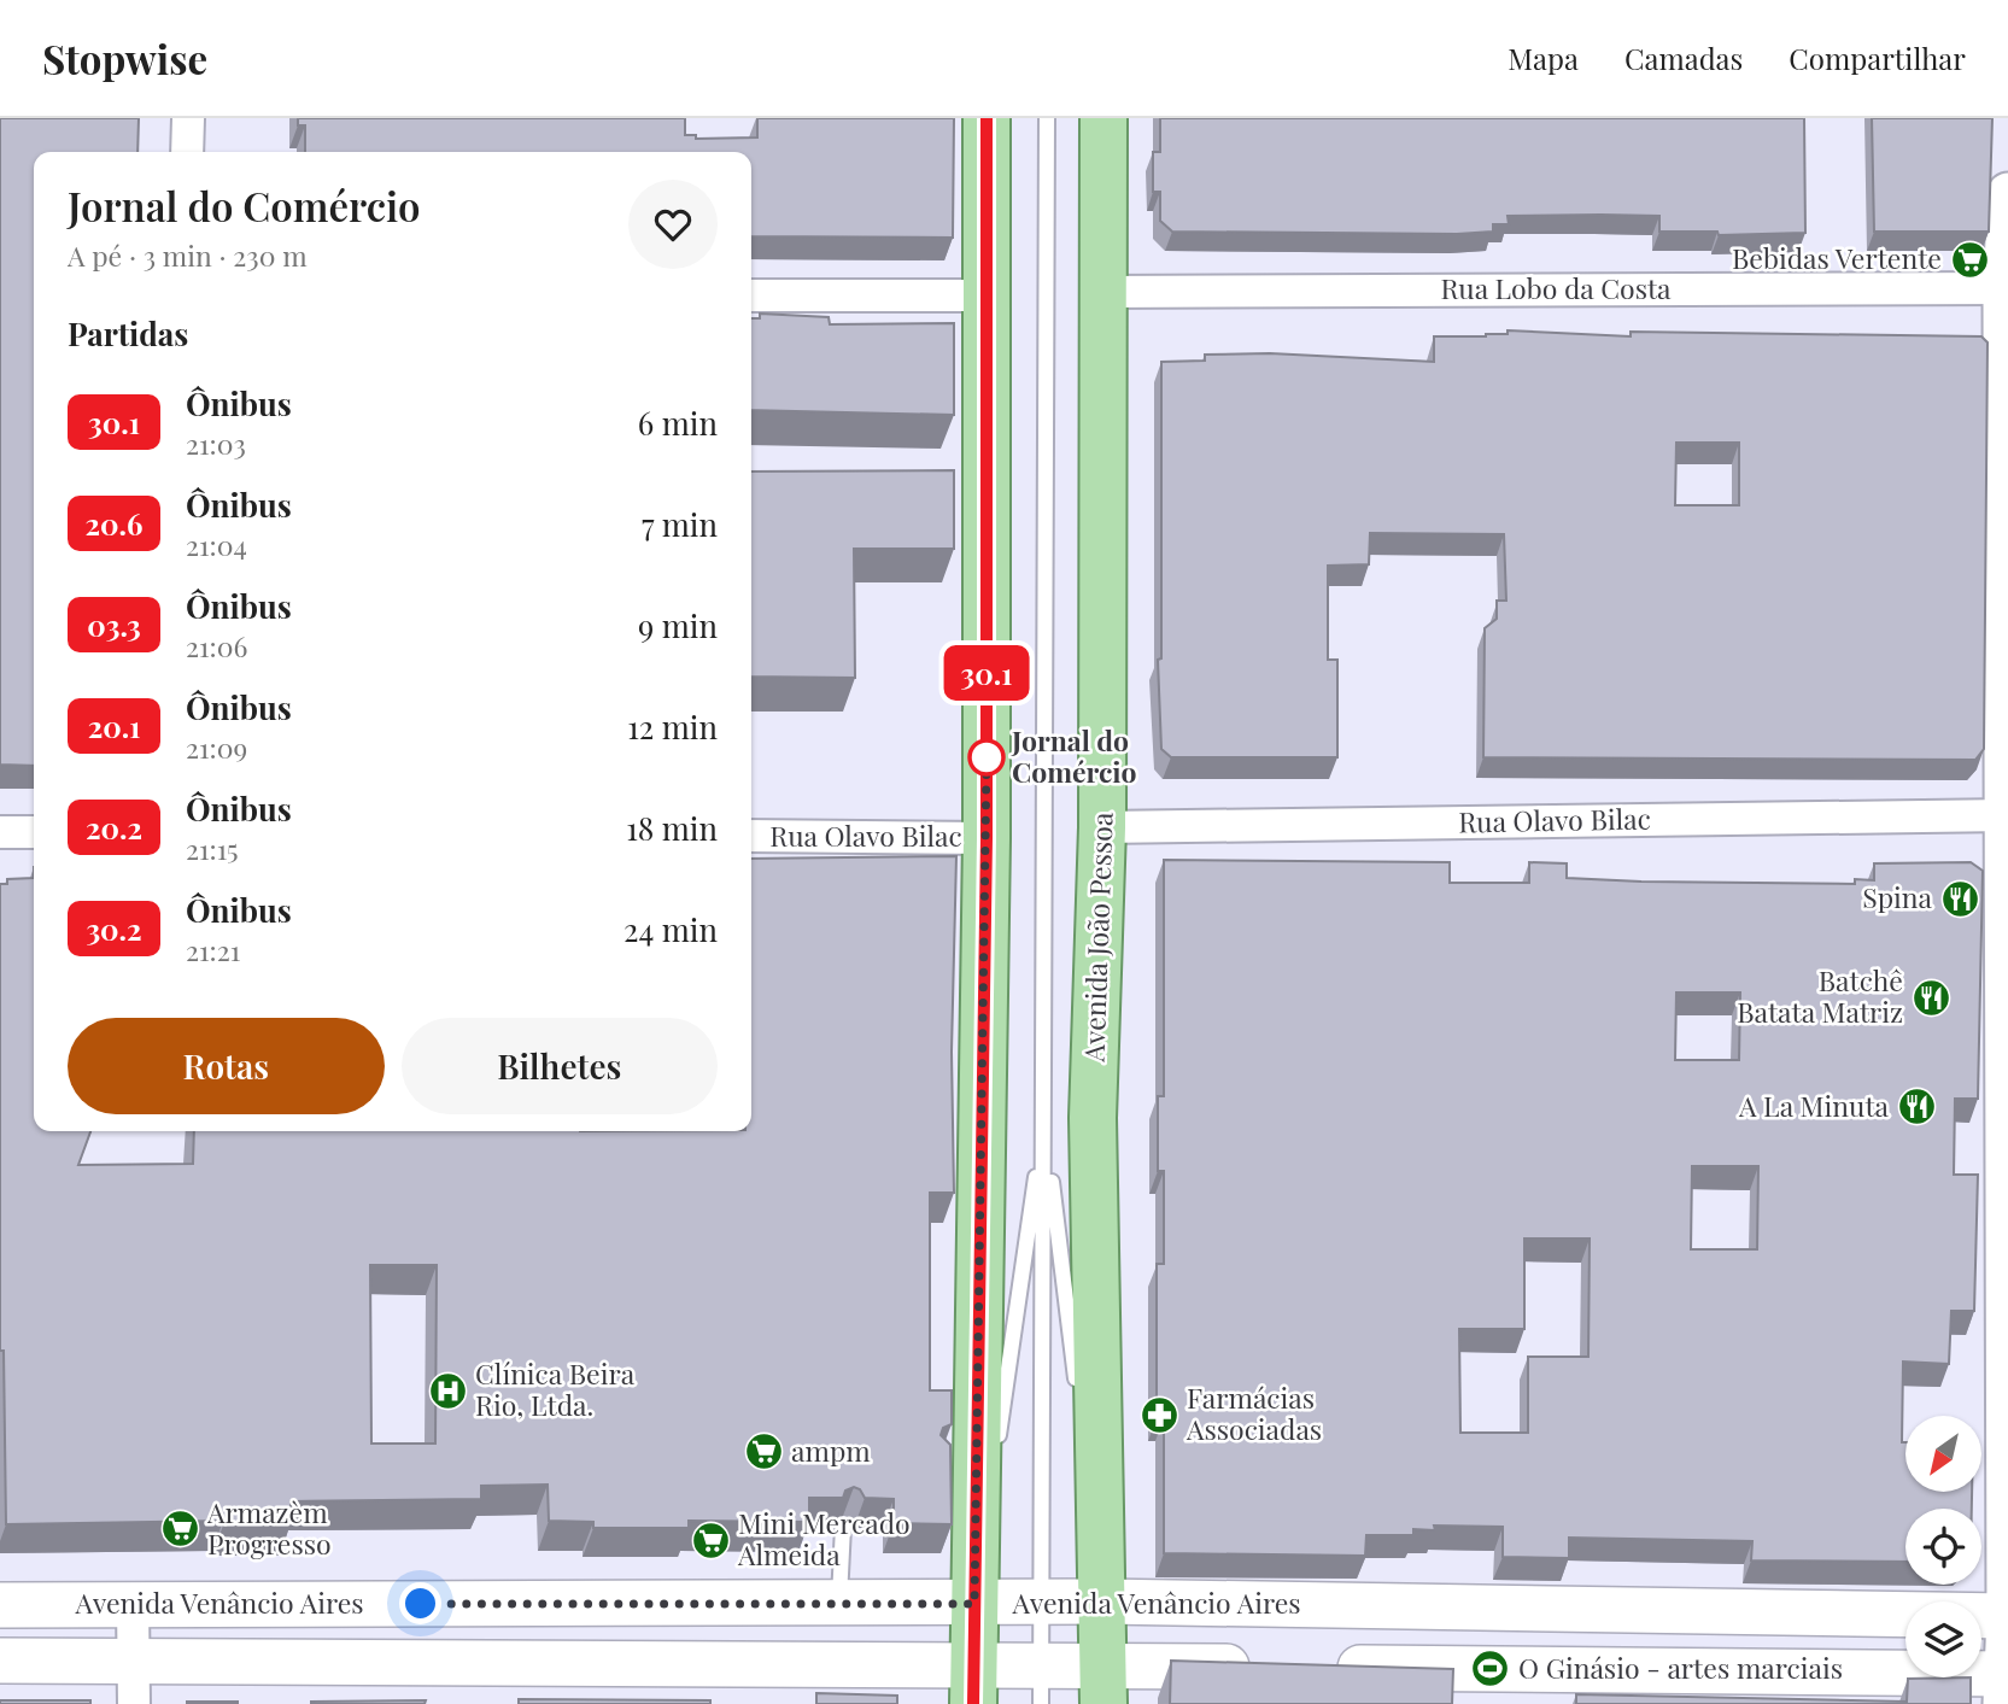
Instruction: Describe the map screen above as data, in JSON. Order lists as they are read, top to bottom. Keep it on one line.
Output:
{"streets":{"main road":["Avenida João Pessoa","Avenida Venâncio Aires"],"street":["Rua Lobo da Costa","Rua Olavo Bilac"]},"crossings":[["Rua Lobo da Costa","Avenida João Pessoa"],["Rua Olavo Bilac","Avenida João Pessoa"],["Avenida João Pessoa","Avenida Venâncio Aires"]],"places":{"supermarket":["Bebidas Vertente","ampm","Armazèm Progresso","Mini Mercado Almeida"],"other":["Jornal do Comércio"],"restaurant":["Spina","Batchê Batata Matriz","A La Minuta"],"hospital":["Clínica Beira Rio, Ltda."],"pharmacy":["Farmácias Associadas"],"sports":["O Ginásio - artes marciais"]},"lines":["bus line 30.1"],"north":"bottom left","page":{"header":"Stopwise","nav":["Mapa","Camadas","Compartilhar"],"on_map":"30.1","heading":[["Jornal do Comércio","A pé · 3 min · 230 m"],"Partidas"],"list":[{"mark":"30.1","name":"Ônibus","note":"21:03","value":"6 min"},{"mark":"20.6","name":"Ônibus","note":"21:04","value":"7 min"},{"mark":"03.3","name":"Ônibus","note":"21:06","value":"9 min"},{"mark":"20.1","name":"Ônibus","note":"21:09","value":"12 min"},{"mark":"20.2","name":"Ônibus","note":"21:15","value":"18 min"},{"mark":"30.2","name":"Ônibus","note":"21:21","value":"24 min"}],"buttons":["Rotas","Bilhetes"]}}
